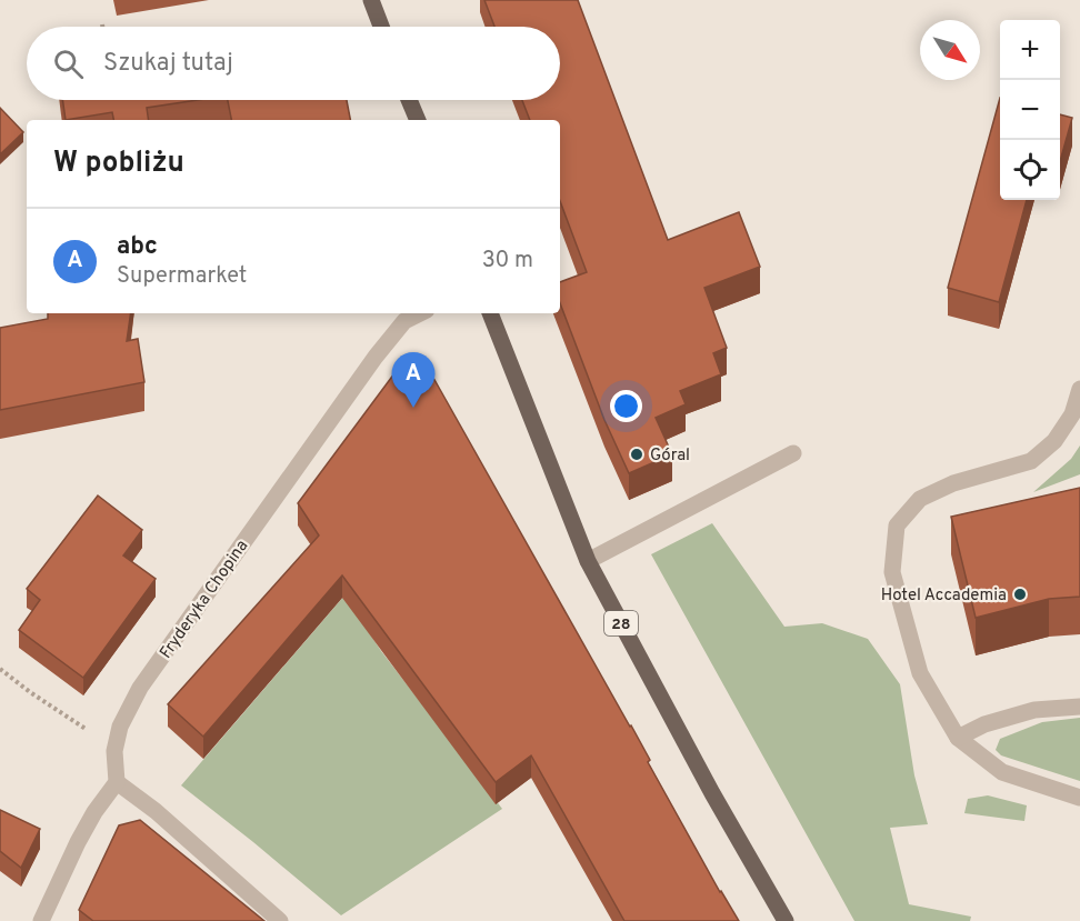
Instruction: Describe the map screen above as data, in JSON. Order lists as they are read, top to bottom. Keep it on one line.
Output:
{"streets":{"main road":["28"],"street":["Fryderyka Chopina"]},"places":["Góral","Hotel Accademia"],"north":"bottom right","page":{"map_buttons":["+","−"],"search":"Szukaj tutaj","heading":"W pobliżu","list":[{"mark":"A","name":"abc","note":"Supermarket","value":"30 m"}],"pins":"A"}}
